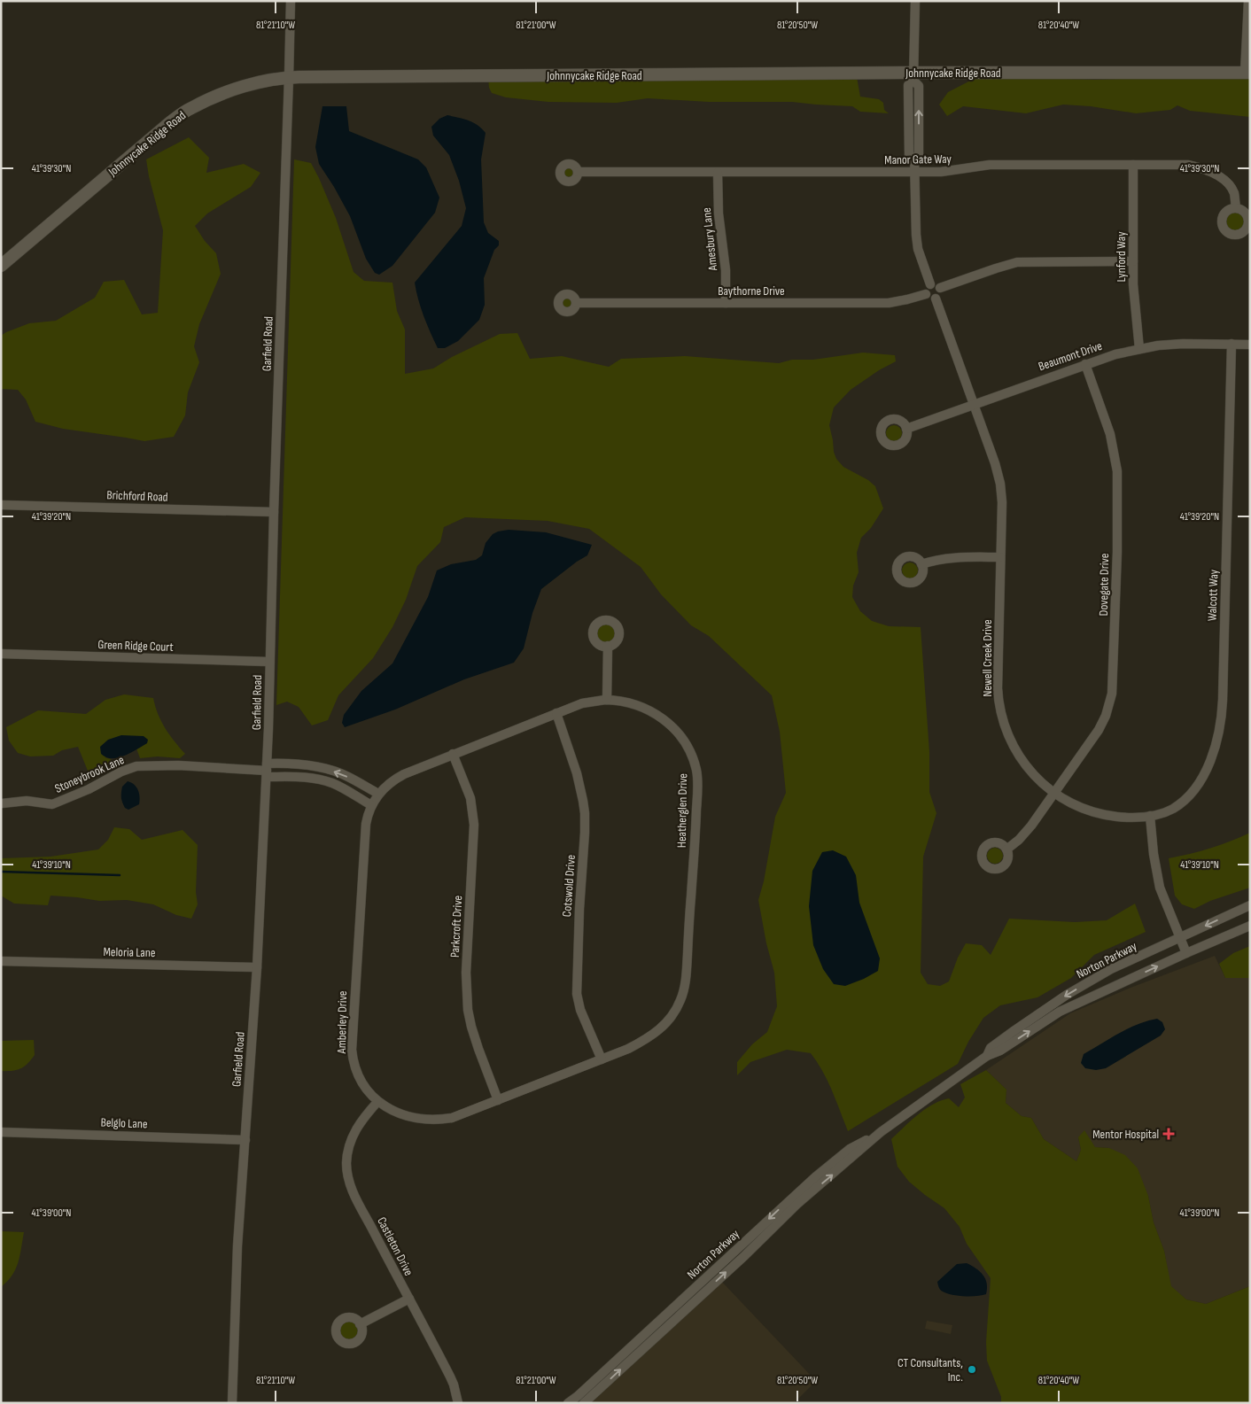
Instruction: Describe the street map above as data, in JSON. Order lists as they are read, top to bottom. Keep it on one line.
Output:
{"streets":{"main road":["Johnnycake Ridge Road"],"street":["Manor Gate Way","Amesbury Lane","Lynford Way","Baythorne Drive","Garfield Road","Beaumont Drive","Brichford Road","Dovegate Drive","Walcott Way","Green Ridge Court","Newell Creek Drive","Stoneybrook Lane","Heatherglen Drive","Cotswold Drive","Parkcroft Drive","Meloria Lane","Norton Parkway","Amberley Drive","Belglo Lane","Castleton Drive"]},"crossings":[["Johnnycake Ridge Road","Garfield Road"],["Manor Gate Way","Amesbury Lane"],["Manor Gate Way","Lynford Way"],["Amesbury Lane","Baythorne Drive"],["Lynford Way","Beaumont Drive"],["Baythorne Drive","Newell Creek Drive"],["Garfield Road","Brichford Road"],["Garfield Road","Green Ridge Court"],["Garfield Road","Stoneybrook Lane"],["Garfield Road","Meloria Lane"],["Garfield Road","Belglo Lane"],["Beaumont Drive","Dovegate Drive"],["Beaumont Drive","Walcott Way"],["Beaumont Drive","Newell Creek Drive"],["Dovegate Drive","Newell Creek Drive"],["Walcott Way","Newell Creek Drive"],["Heatherglen Drive","Cotswold Drive"],["Heatherglen Drive","Parkcroft Drive"],["Heatherglen Drive","Amberley Drive"],["Cotswold Drive","Amberley Drive"],["Parkcroft Drive","Amberley Drive"],["Amberley Drive","Castleton Drive"]],"places":{"health":["Mentor Hospital"],"other":["CT Consultants, Inc."]},"coordinates":["81°21'10\"W","81°21'00\"W","81°20'50\"W","81°20'40\"W","41°39'30\"N","41°39'20\"N","41°39'10\"N","41°39'00\"N"]}
